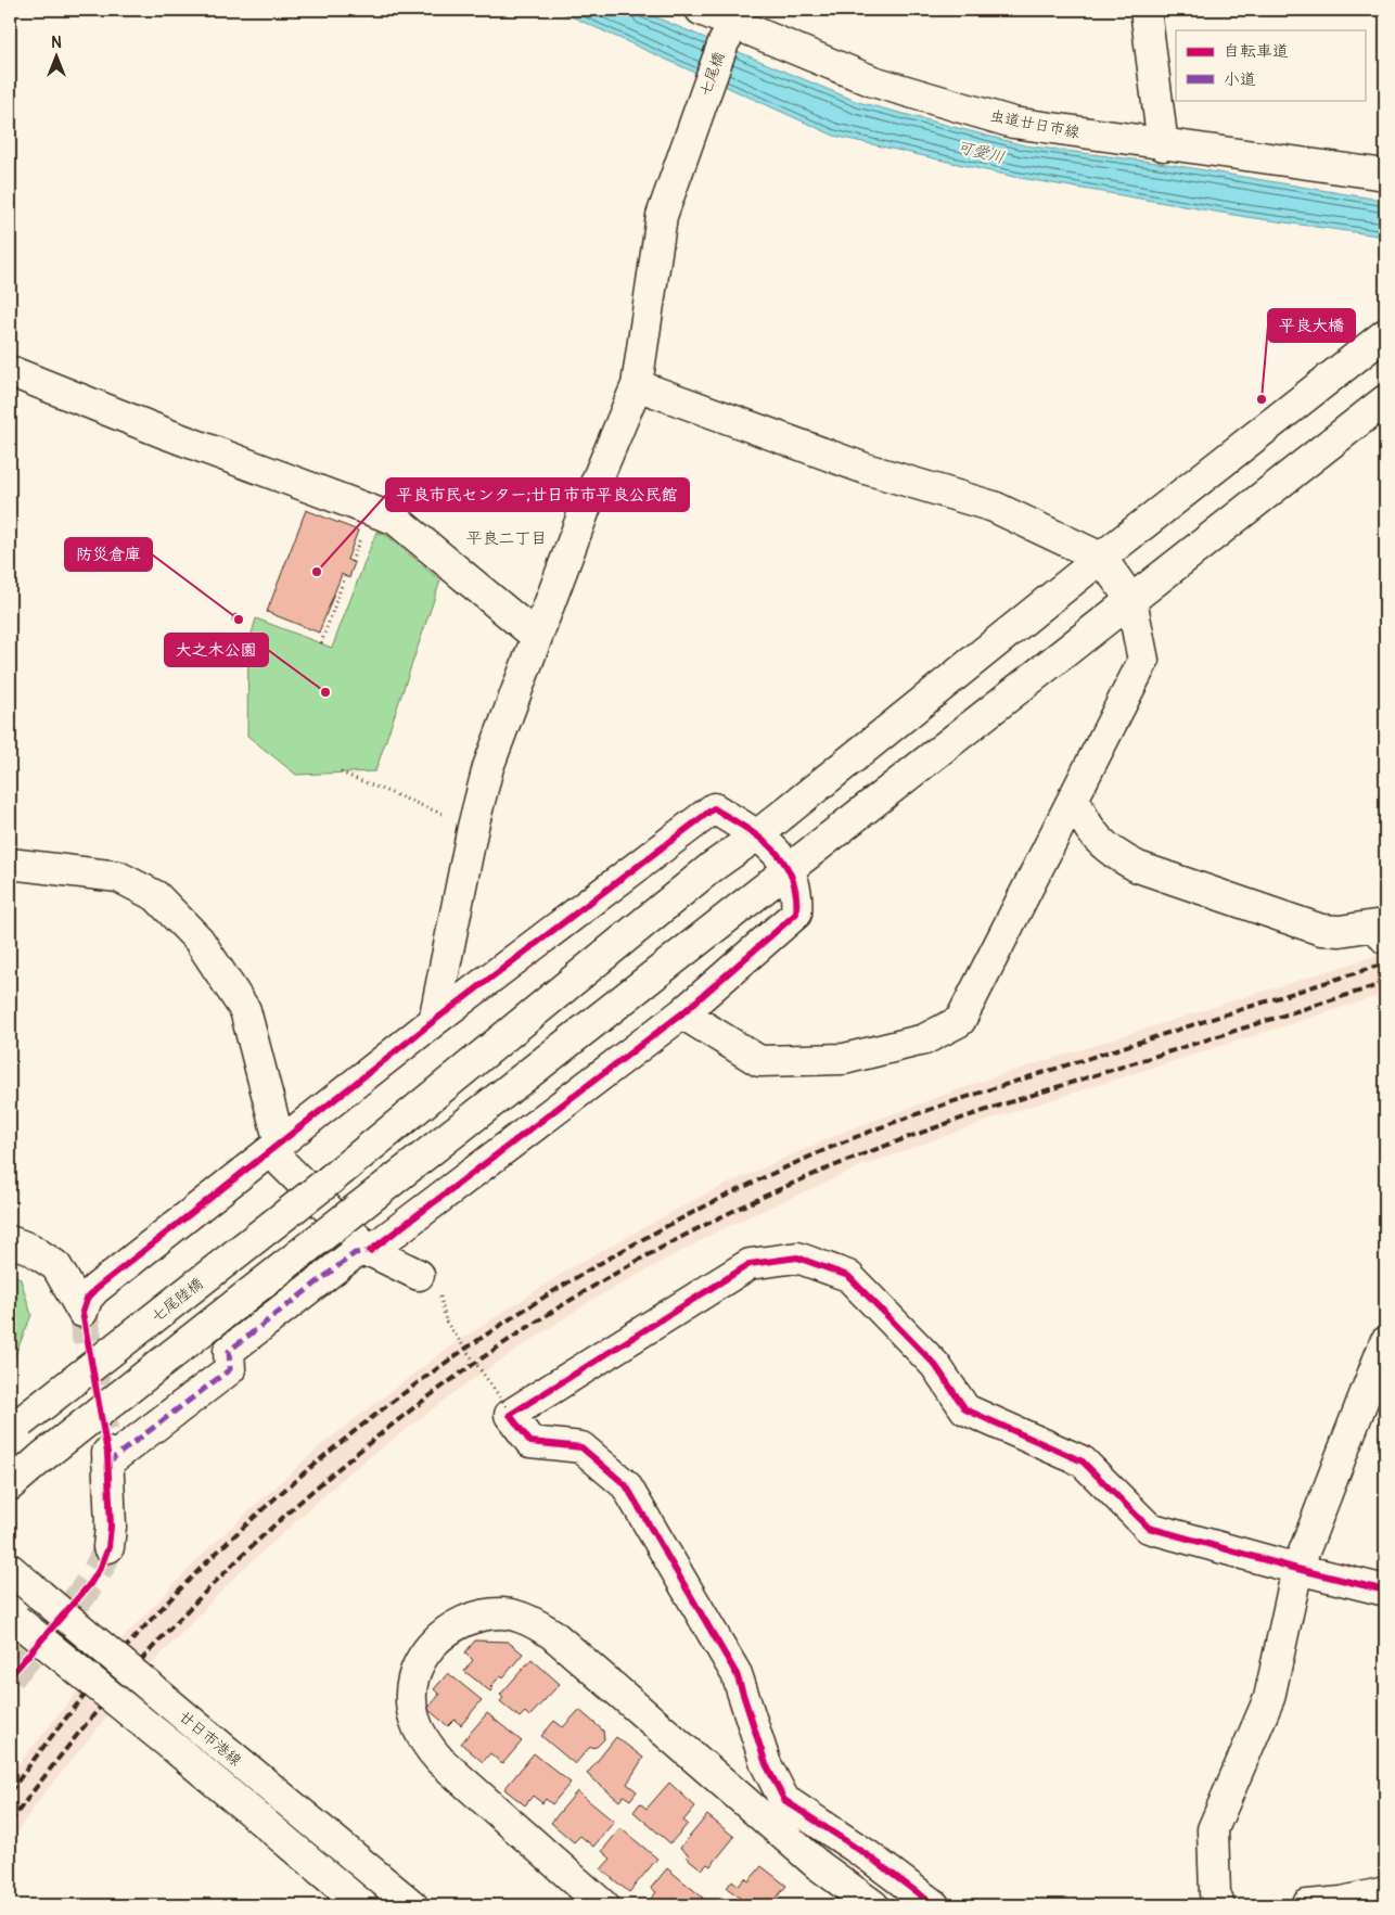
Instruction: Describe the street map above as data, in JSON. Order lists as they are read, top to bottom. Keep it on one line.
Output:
{"streets":{"street":["七尾橋","虫道廿日市線","七尾陸橋","廿日市港線"]},"crossings":[["七尾橋","虫道廿日市線"]],"districts":["平良二丁目"],"water":["可愛川"],"places":["平良大橋","平良市民センター;廿日市市平良公民館","防災倉庫","大之木公園"],"legend":["自転車道","小道"],"north":"top"}
